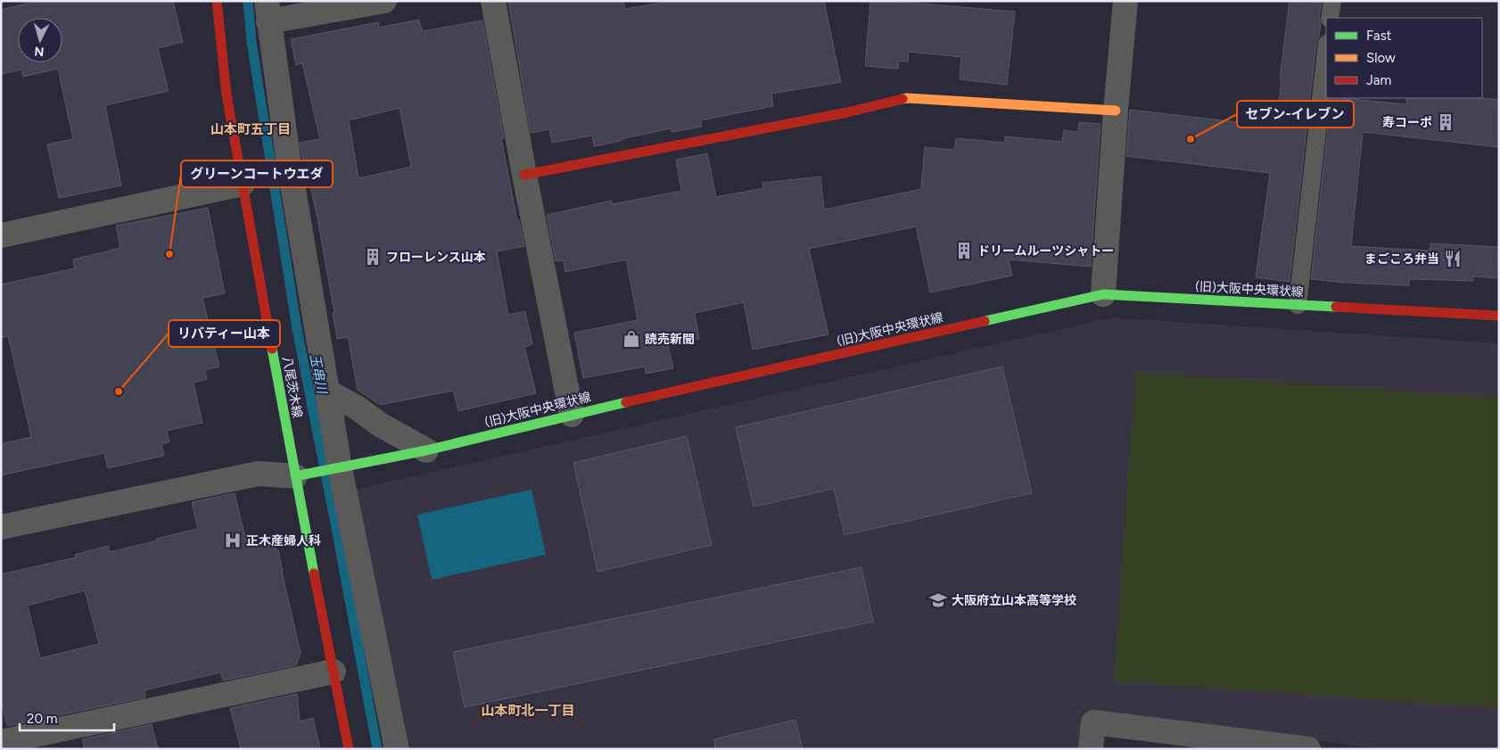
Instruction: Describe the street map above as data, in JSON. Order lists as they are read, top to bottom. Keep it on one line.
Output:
{"streets":{"street":["(旧)大阪中央環状線","八尾茨木線"]},"crossings":[["(旧)大阪中央環状線","八尾茨木線"]],"districts":["山本町五丁目","山本町北一丁目"],"water":["玉串川"],"places":{"building":["寿コーポ","ドリームルーツシャトー","フローレンス山本"],"other":["セブン-イレブン","グリーンコートウエダ","リバティー山本"],"restaurant":["まごころ弁当"],"shop":["読売新聞"],"hospital":["正木産婦人科"],"school or university":["大阪府立山本高等学校"]},"legend":["Fast","Slow","Jam"],"scale_bar":"20 m","north":"bottom"}
